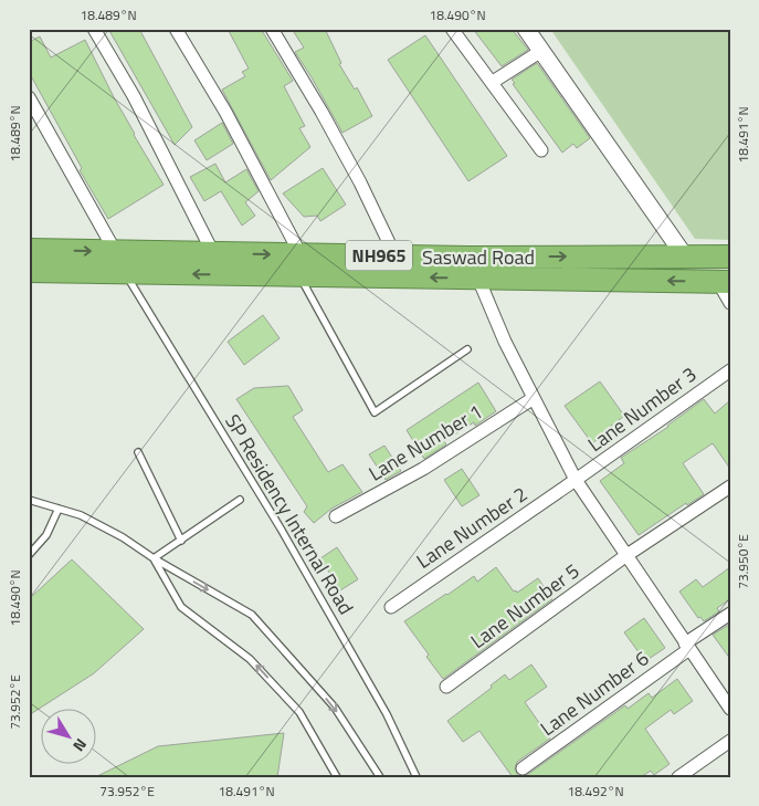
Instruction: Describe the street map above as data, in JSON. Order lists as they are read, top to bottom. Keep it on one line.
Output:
{"streets":{"highway":["NH965","Saswad Road"],"street":["Lane Number 3","Lane Number 1","Lane Number 2","Lane Number 5","Lane Number 6"],"lane":["SP Residency Internal Road"]},"crossings":[["Saswad Road","SP Residency Internal Road"],["Lane Number 3","Lane Number 2"]],"north":"bottom right","coordinates":["18.489°N","18.490°N","18.491°N","73.950°E","73.952°E","18.492°N"]}
